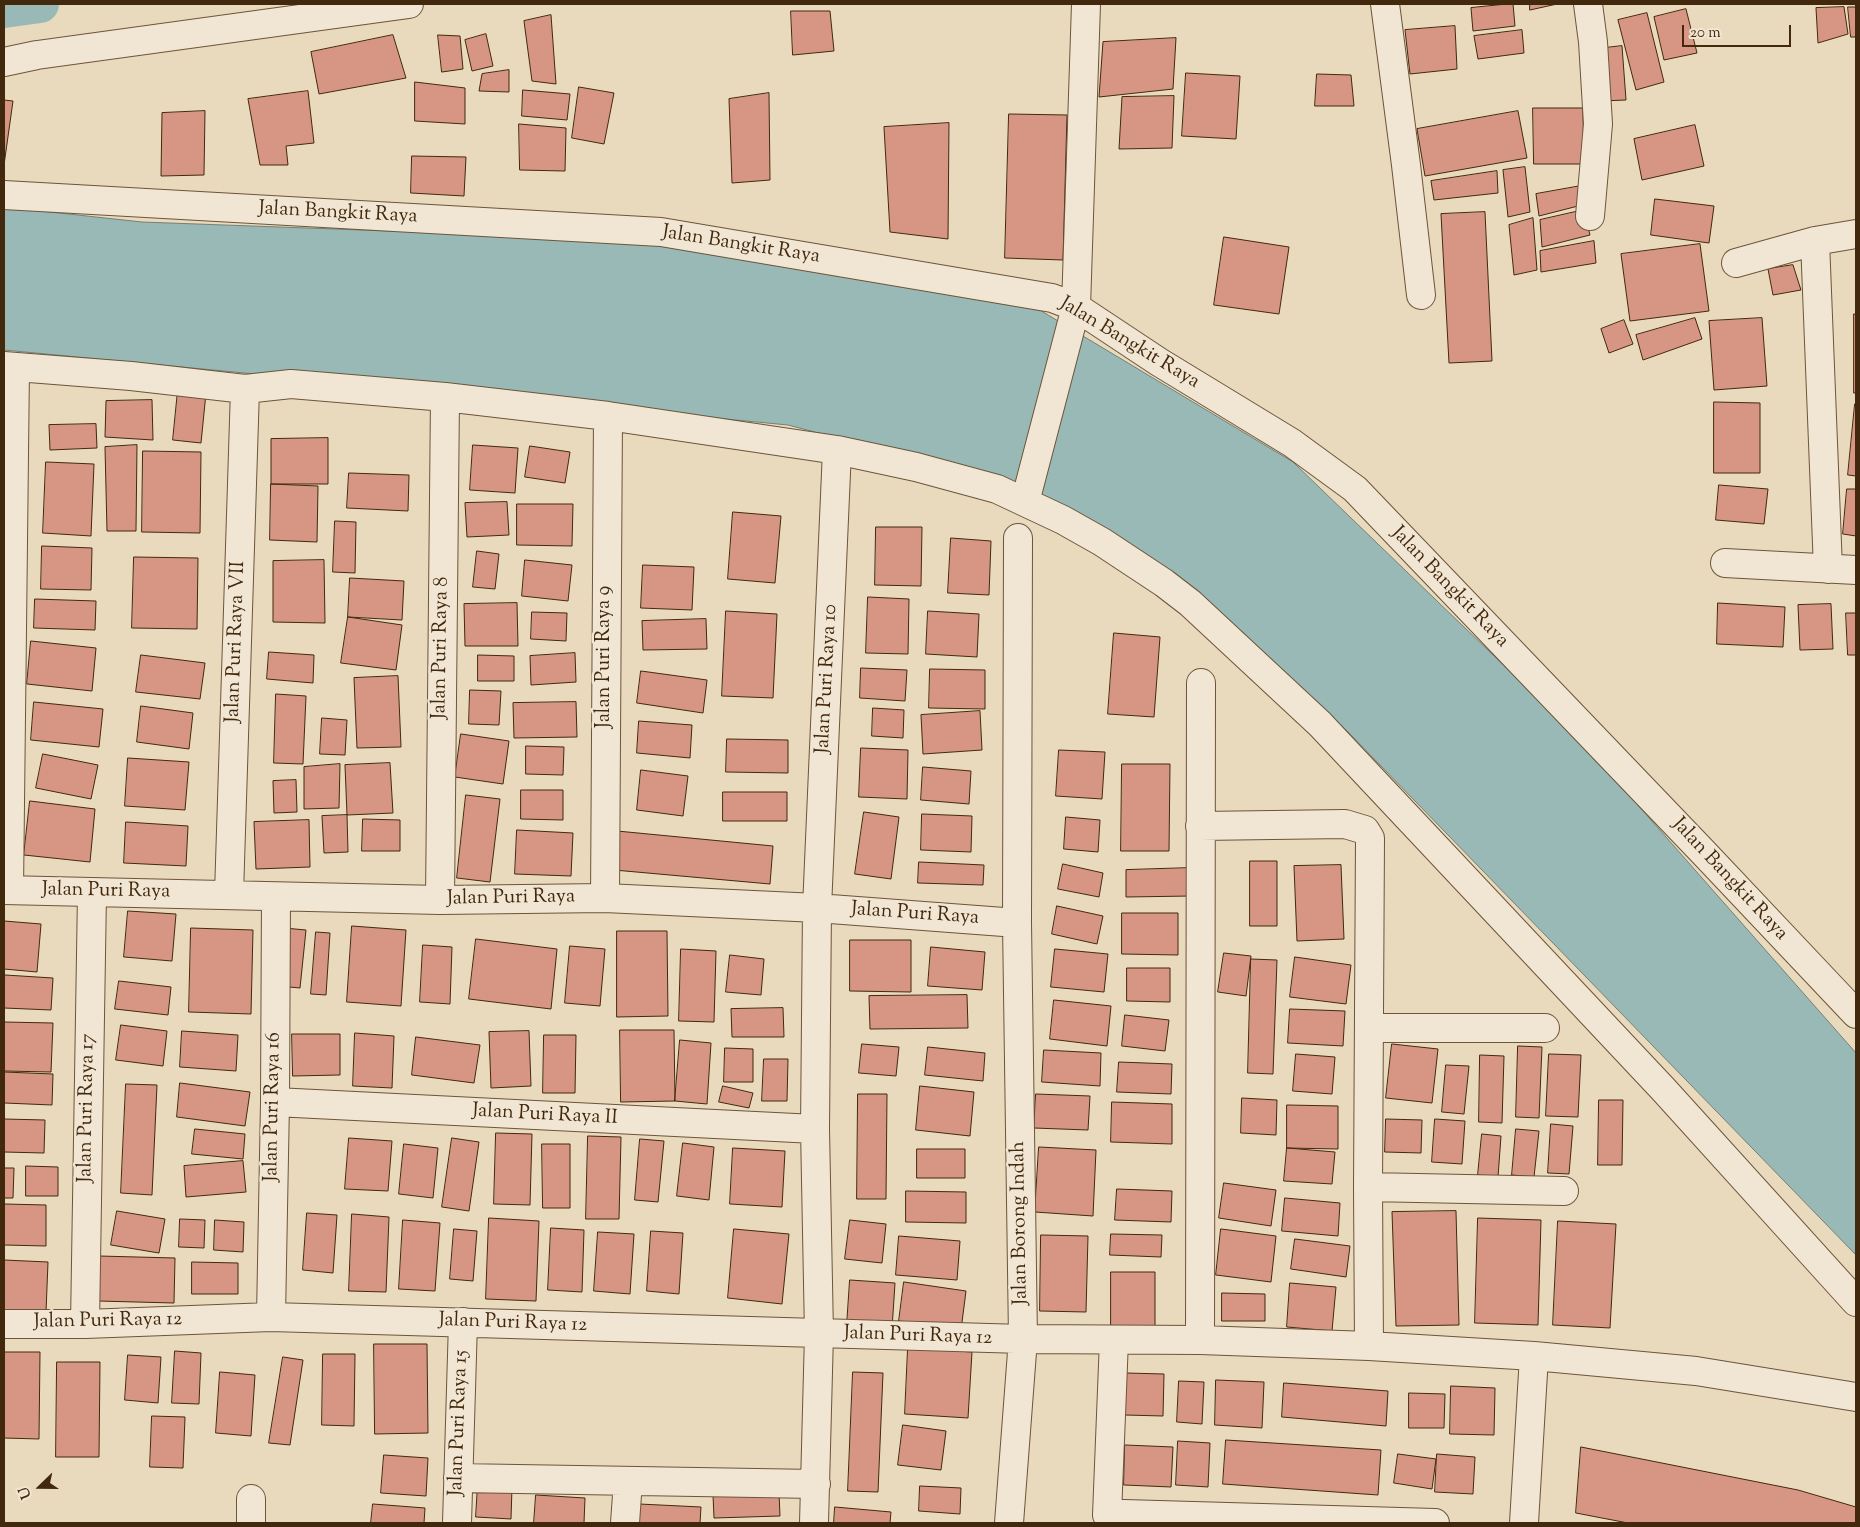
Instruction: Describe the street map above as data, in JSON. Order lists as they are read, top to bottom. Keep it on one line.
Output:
{"streets":{"street":["Jalan Bangkit Raya","Jalan Puri Raya VII","Jalan Puri Raya 8","Jalan Puri Raya 9","Jalan Puri Raya 10","Jalan Puri Raya","Jalan Puri Raya 16","Jalan Puri Raya 17","Jalan Puri Raya II","Jalan Borong Indah","Jalan Puri Raya 12","Jalan Puri Raya 15"]},"crossings":[["Jalan Puri Raya VII","Jalan Puri Raya"],["Jalan Puri Raya 8","Jalan Puri Raya"],["Jalan Puri Raya 9","Jalan Puri Raya"],["Jalan Puri Raya 10","Jalan Puri Raya"],["Jalan Puri Raya 10","Jalan Puri Raya II"],["Jalan Puri Raya 10","Jalan Puri Raya 12"],["Jalan Puri Raya","Jalan Puri Raya 16"],["Jalan Puri Raya","Jalan Puri Raya 17"],["Jalan Puri Raya","Jalan Borong Indah"],["Jalan Puri Raya 16","Jalan Puri Raya II"],["Jalan Puri Raya 16","Jalan Puri Raya 12"],["Jalan Puri Raya 17","Jalan Puri Raya 12"],["Jalan Borong Indah","Jalan Puri Raya 12"],["Jalan Puri Raya 12","Jalan Puri Raya 15"]],"scale_bar":"20 m","north":"left"}
